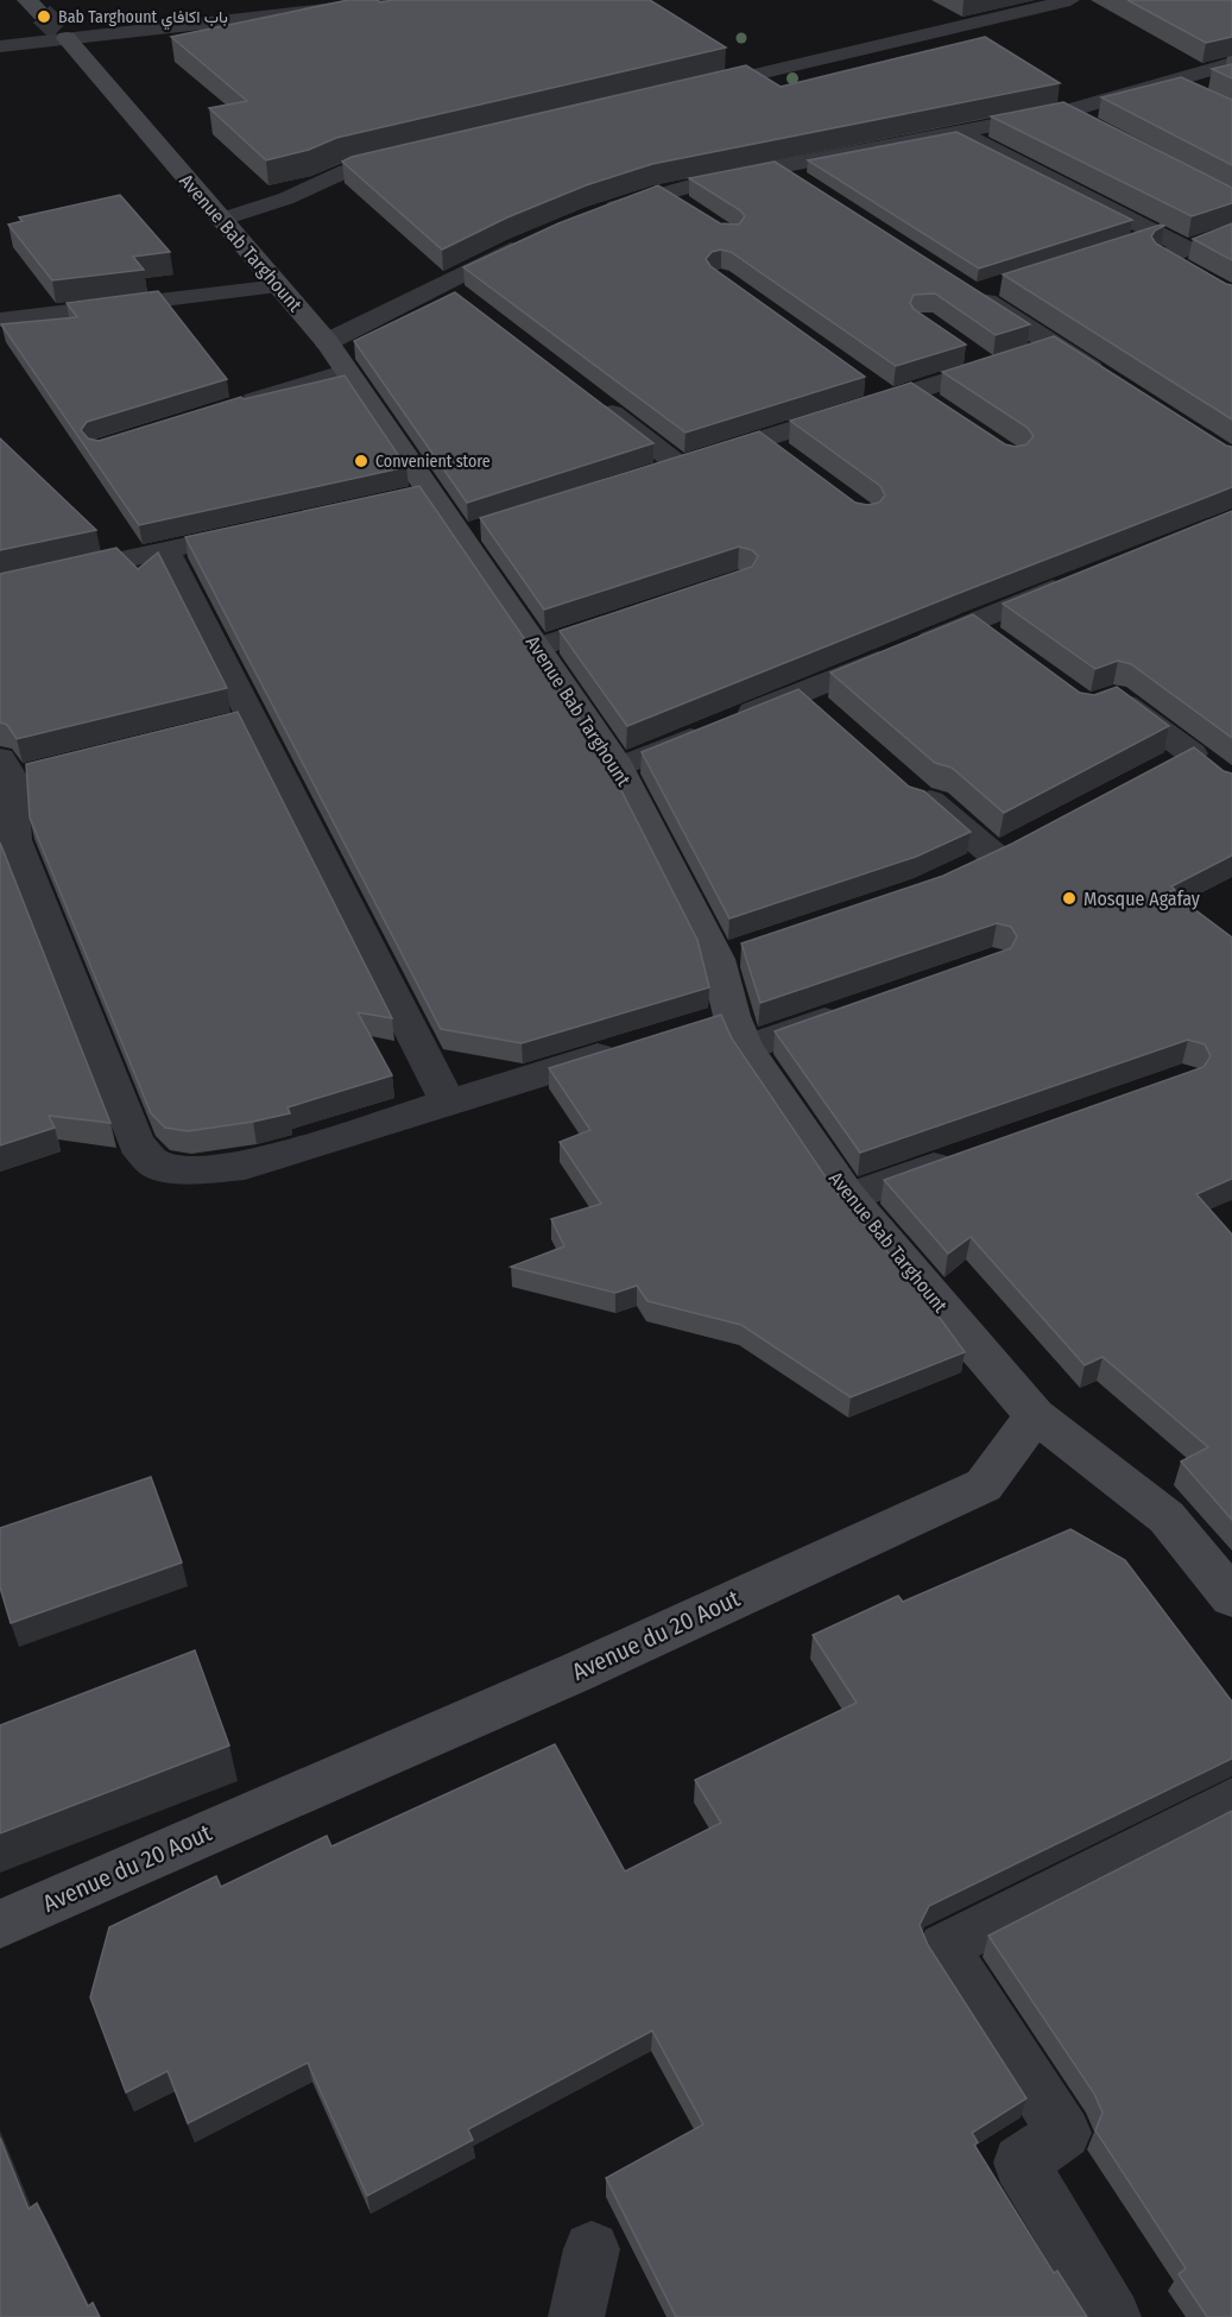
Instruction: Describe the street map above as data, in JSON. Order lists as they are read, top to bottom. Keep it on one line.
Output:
{"streets":{"street":["Avenue Bab Targhount","Avenue du 20 Aout"]},"crossings":[["Avenue Bab Targhount","Avenue du 20 Aout"]],"places":["Bab Targhount باب اكافاي","Convenient store","Mosque Agafay"]}
